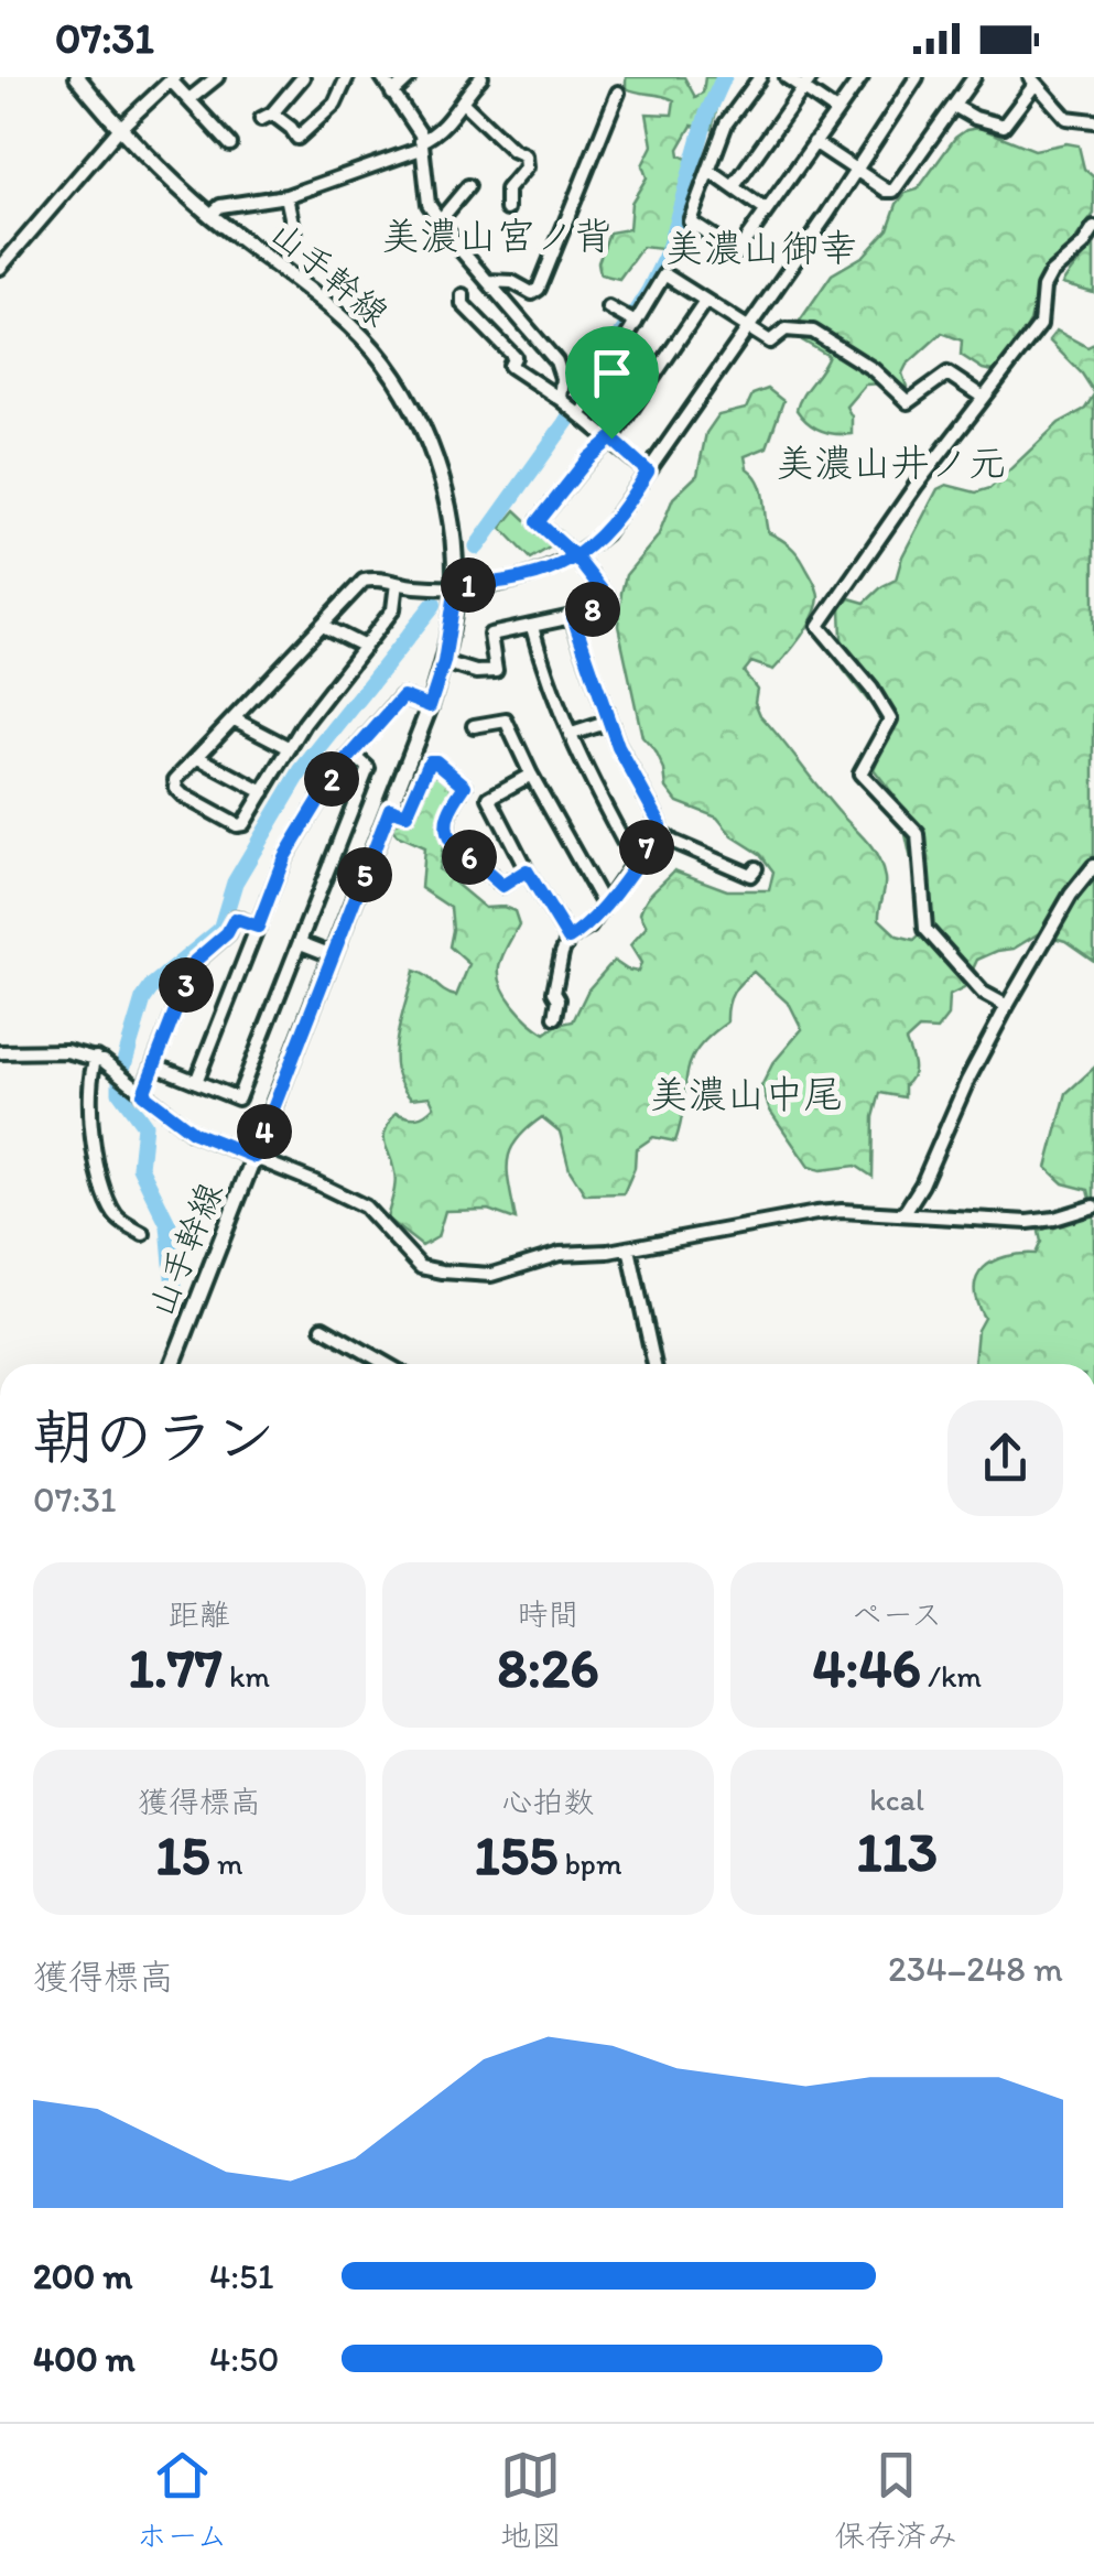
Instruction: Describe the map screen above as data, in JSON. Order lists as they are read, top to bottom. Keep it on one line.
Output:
{"streets":{"main road":["山手幹線"]},"districts":["美濃山宮ノ背","美濃山御幸","美濃山井ノ元","美濃山中尾"],"page":{"status":"07:31","pins":["1","8","2","7","6","5","3","4"],"heading":["朝のラン","07:31"],"stats":[["距離","1.77 km"],["時間","8:26"],["ペース","4:46 /km"],["獲得標高","15 m"],["心拍数","155 bpm"],["kcal","113"]],"chart":["獲得標高","234–248 m"],"list":[{"name":"200 m","note":"4:51"},{"name":"400 m","note":"4:50"}],"tabs":["ホーム","地図","保存済み"]}}
